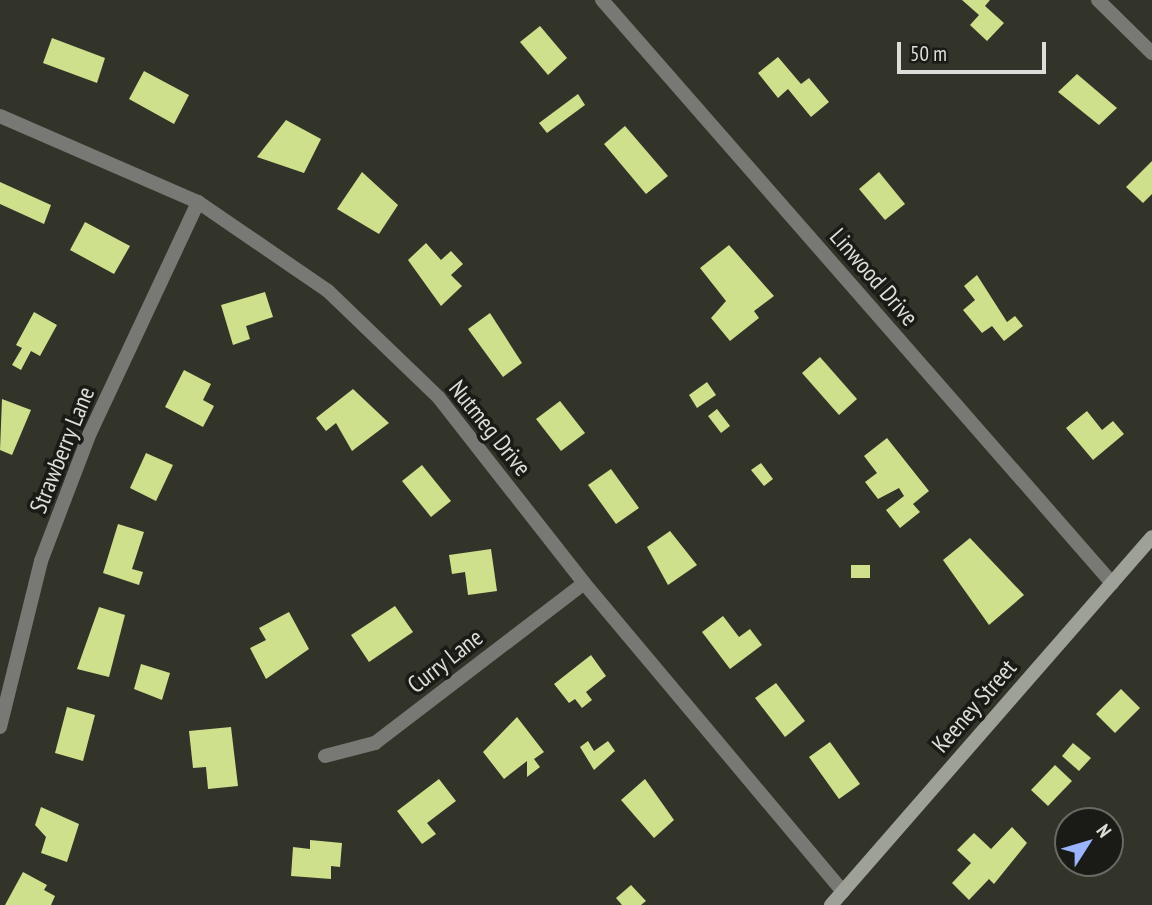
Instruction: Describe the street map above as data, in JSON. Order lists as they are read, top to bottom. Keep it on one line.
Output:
{"streets":{"main road":["Keeney Street"],"street":["Linwood Drive","Nutmeg Drive","Strawberry Lane","Curry Lane"]},"crossings":[["Linwood Drive","Keeney Street"],["Nutmeg Drive","Strawberry Lane"],["Nutmeg Drive","Curry Lane"],["Nutmeg Drive","Keeney Street"]],"scale_bar":"50 m","north":"top right"}
